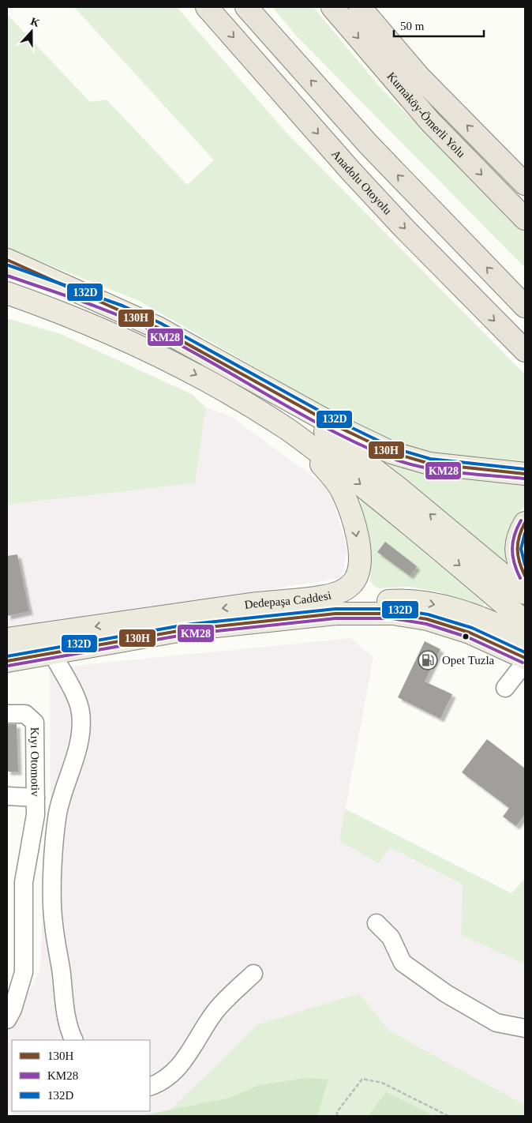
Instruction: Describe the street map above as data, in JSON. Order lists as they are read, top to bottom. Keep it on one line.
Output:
{"streets":{"highway":["Kurnaköy-Ömerli Yolu","Anadolu Otoyolu"],"main road":["Dedepaşa Caddesi"],"lane":["Kıyı Otomotiv"]},"places":{"fuel station":["Opet Tuzla"]},"lines":["transit line 130H","transit line 132D","transit line KM28"],"legend":["130H","KM28","132D"],"scale_bar":"50 m","north":"top"}
